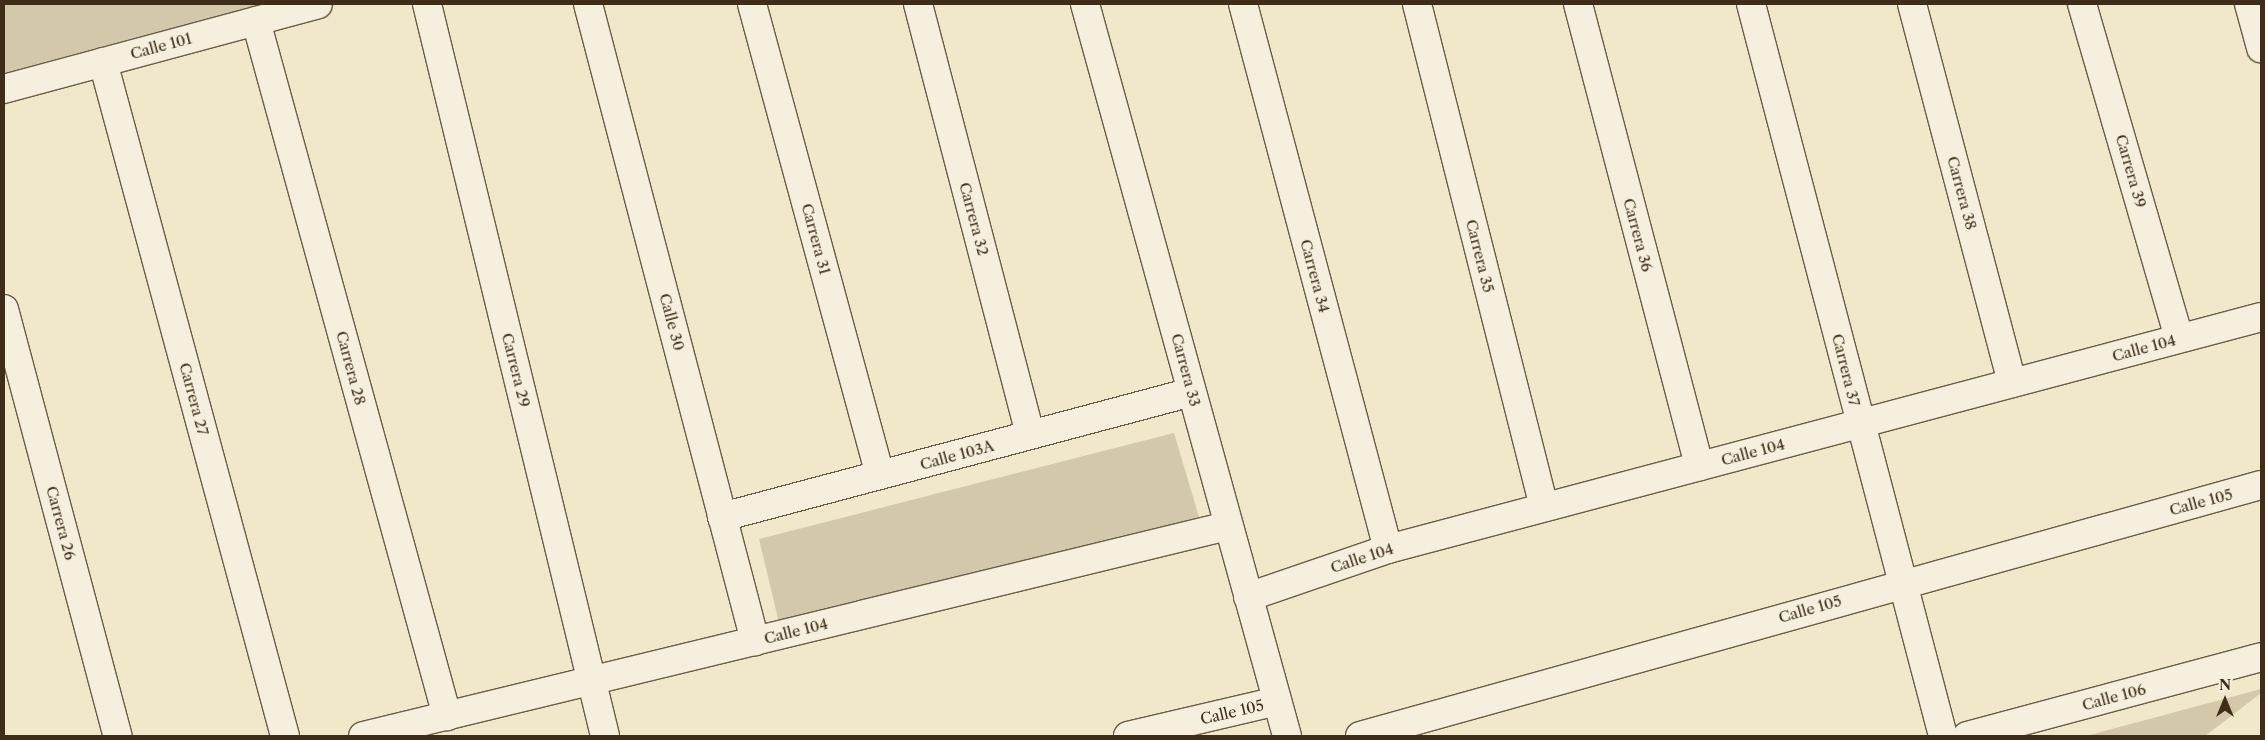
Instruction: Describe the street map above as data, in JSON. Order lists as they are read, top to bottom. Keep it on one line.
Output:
{"streets":{"street":["Calle 101","Carrera 39","Carrera 38","Carrera 32","Carrera 36","Carrera 31","Carrera 35","Carrera 34","Calle 30","Calle 104","Carrera 28","Carrera 29","Carrera 33","Carrera 37","Carrera 27","Calle 103A","Calle 105","Carrera 26","Calle 106"]},"crossings":[["Calle 101","Carrera 28"],["Calle 101","Carrera 27"],["Carrera 39","Calle 104"],["Carrera 38","Calle 104"],["Carrera 32","Calle 103A"],["Carrera 36","Calle 104"],["Carrera 31","Calle 103A"],["Carrera 35","Calle 104"],["Carrera 34","Calle 104"],["Calle 30","Calle 104"],["Calle 30","Calle 103A"],["Calle 104","Carrera 28"],["Calle 104","Carrera 29"],["Calle 104","Carrera 33"],["Calle 104","Carrera 37"],["Carrera 33","Calle 103A"],["Carrera 33","Calle 105"],["Carrera 37","Calle 105"]],"north":"top"}
